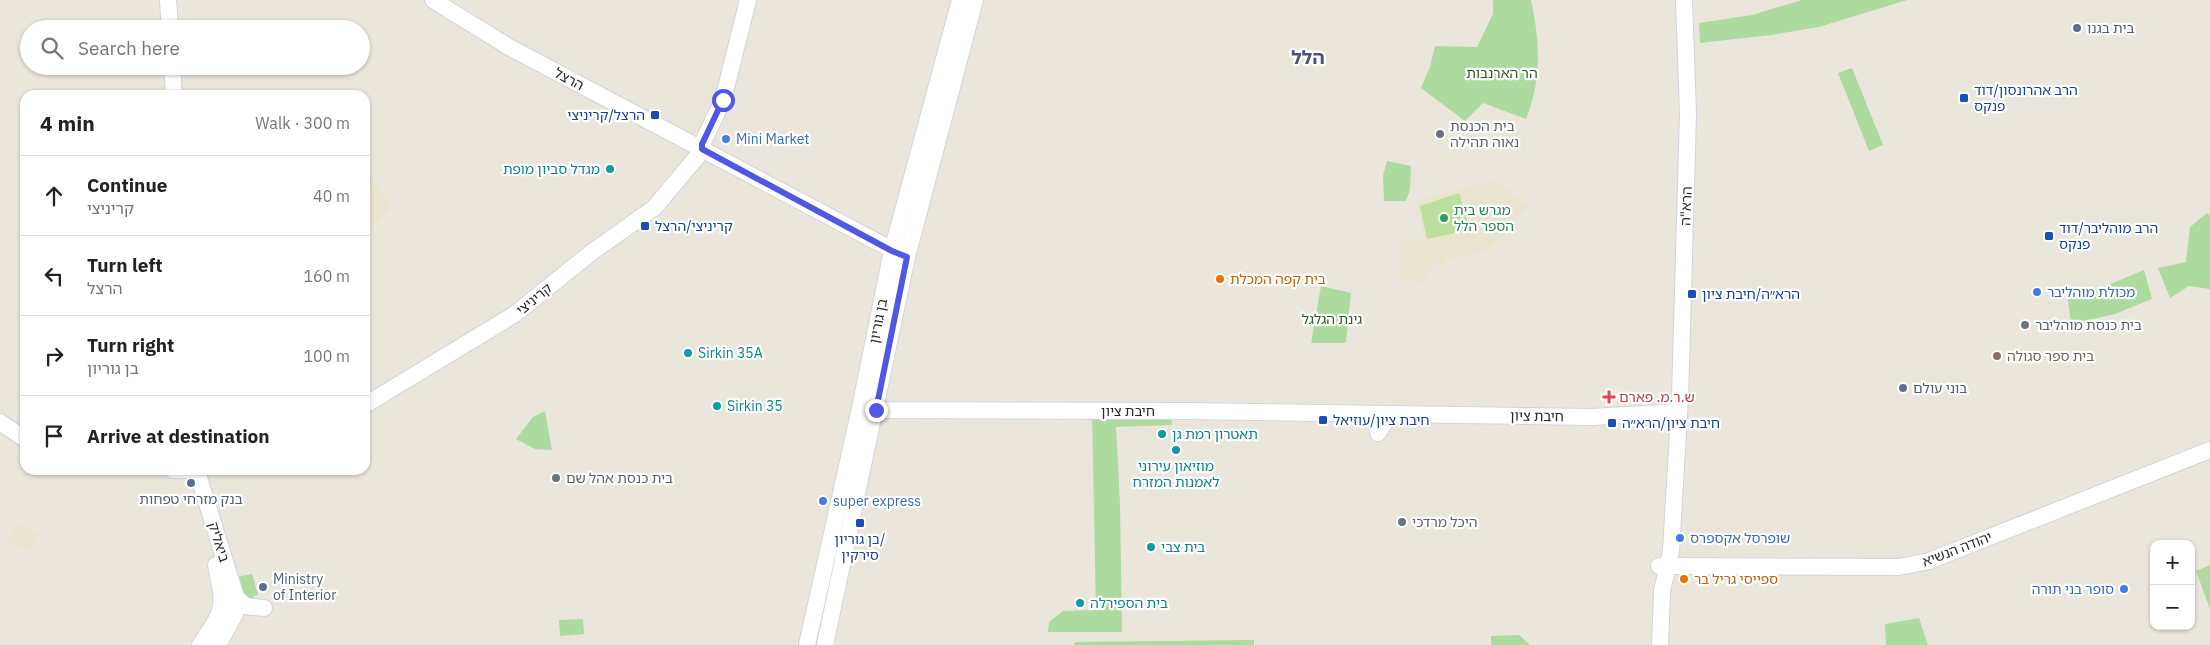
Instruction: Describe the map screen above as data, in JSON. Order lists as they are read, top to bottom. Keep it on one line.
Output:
{"streets":{"street":["הרצל","הרא\"ה","קריניצי","בן גוריון","חיבת ציון","ביאליק","יהודה הנשיא"]},"crossings":[["הרצל","קריניצי"],["הרצל","בן גוריון"],["הרא\"ה","חיבת ציון"],["הרא\"ה","יהודה הנשיא"],["בן גוריון","חיבת ציון"]],"districts":["הלל"],"parks":["הר הארנבות","גינת הגלגל"],"places":{"other":["בית בגנו","בית הכנסת נאוה תהילה","Mini Market","מגדל סביון מופת","מגרש בית הספר הלל","בית קפה המכלת","מכולת מוהליבר","בית כנסת מוהליבר","Sirkin 35A","בית ספר סגולה","בוני עולם","Sirkin 35","תאטרון רמת גן","מוזיאון עירוני לאמנות המזרח","בית כנסת אהל שם","בנק מזרחי טפחות","super express","היכל מרדכי","שופרסל אקספרס","בית צבי","ספייסי גריל בר","Ministry of Interior","סופר בני תורה","בית הספירלה"],"transit":["הרב אהרונסון/דוד פנקס","הרצל/קריניצי","קריניצי/הרצל","הרב מוהליבר/דוד פנקס","הרא״ה/חיבת ציון","חיבת ציון/עוזיאל","חיבת ציון/הרא״ה","בן גוריון/ סירקין"],"health":["ש.ר.מ. פארם"]},"page":{"search":"Search here","heading":["4 min","Walk · 300 m"],"list":[["Continue","קריניצי","40 m"],["Turn left","הרצל","160 m"],["Turn right","בן גוריון","100 m"],"Arrive at destination"],"map_buttons":["+","−"]}}
